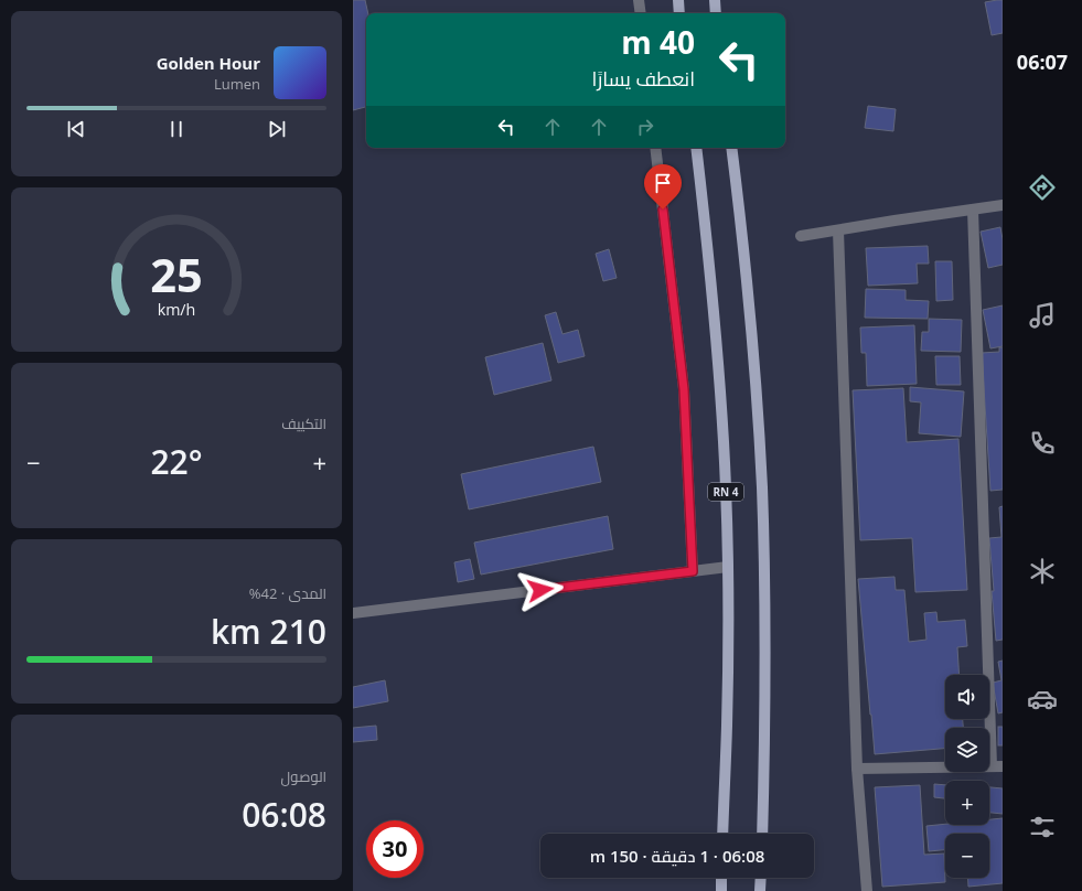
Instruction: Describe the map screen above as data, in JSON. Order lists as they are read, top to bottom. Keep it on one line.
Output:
{"streets":{"main road":["RN 4"]},"page":{"tabs":"06:07","turn":["40 m","انعطف يسارًا"],"song":["Golden Hour","Lumen"],"tile":["التكييف",["المدى · 42%","210 km"],["الوصول","06:08"]],"heat":["−","22°","+"],"map_buttons":["+","−"],"limit":"30","trip":"06:08 · 1 دقيقة · 150 m","gauge":["25","km/h"]}}
